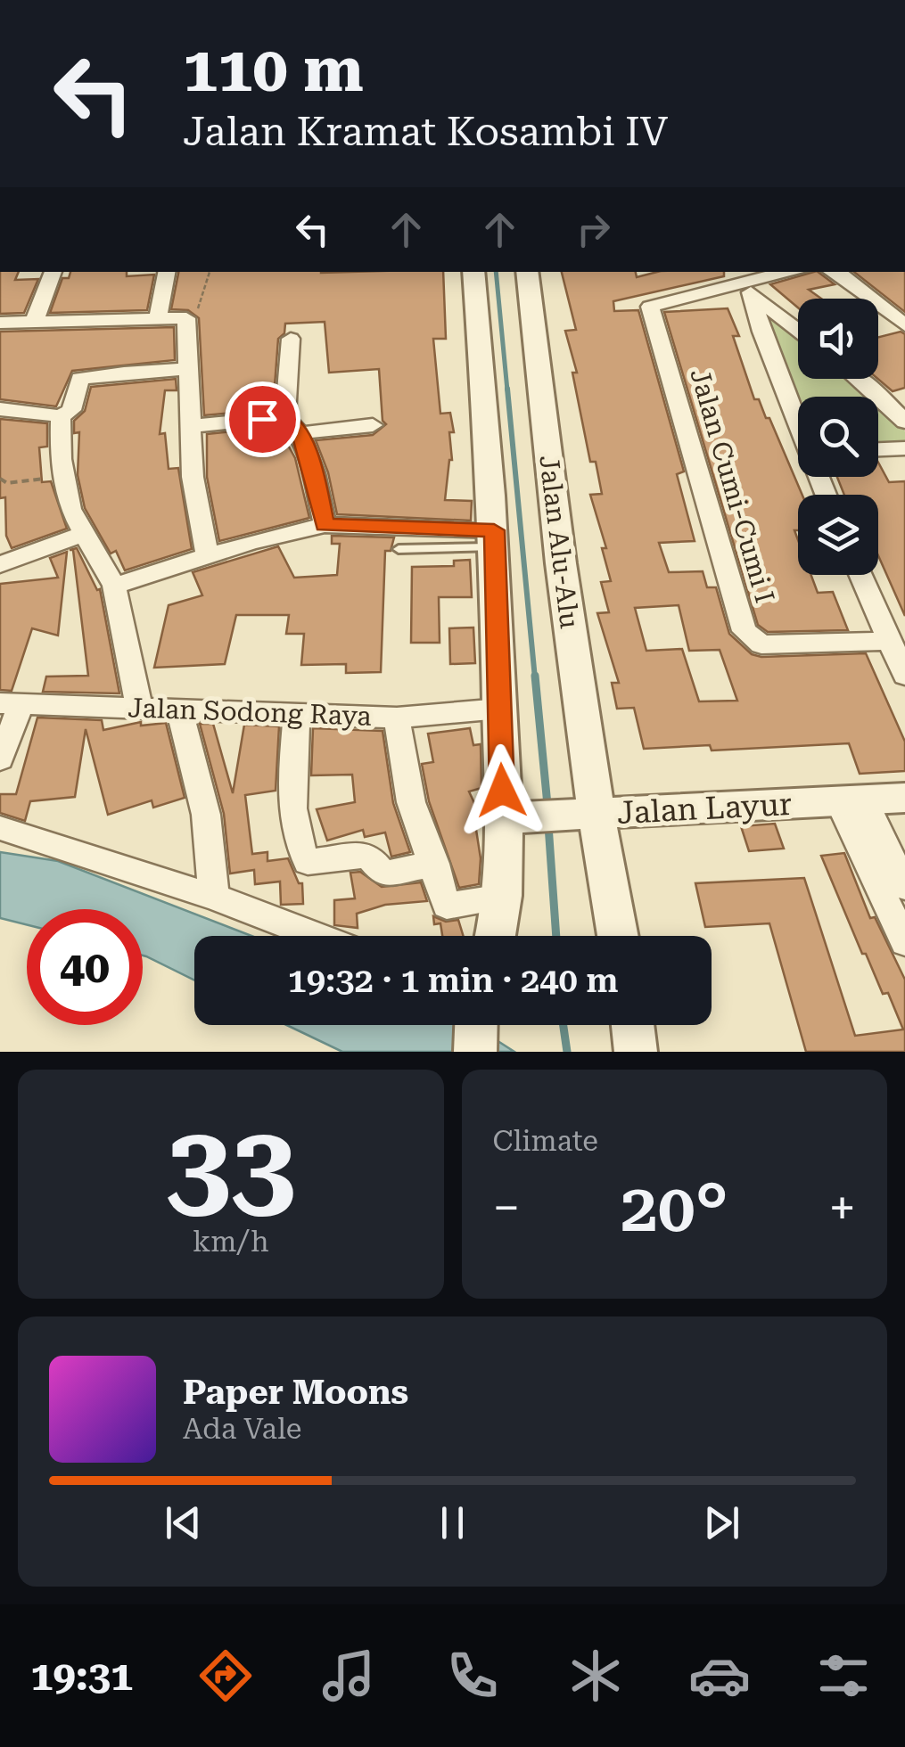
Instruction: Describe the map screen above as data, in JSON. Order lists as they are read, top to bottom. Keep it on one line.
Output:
{"streets":{"street":["Jalan Cumi-Cumi I","Jalan Alu-Alu","Jalan Sodong Raya","Jalan Layur"]},"crossings":[["Jalan Alu-Alu","Jalan Layur"]],"page":{"turn":["110 m","Jalan Kramat Kosambi IV"],"limit":"40","trip":"19:32 · 1 min · 240 m","tile":[["33","km/h"],"Climate"],"heat":["−","20°","+"],"song":["Paper Moons","Ada Vale"],"tabs":"19:31"}}
